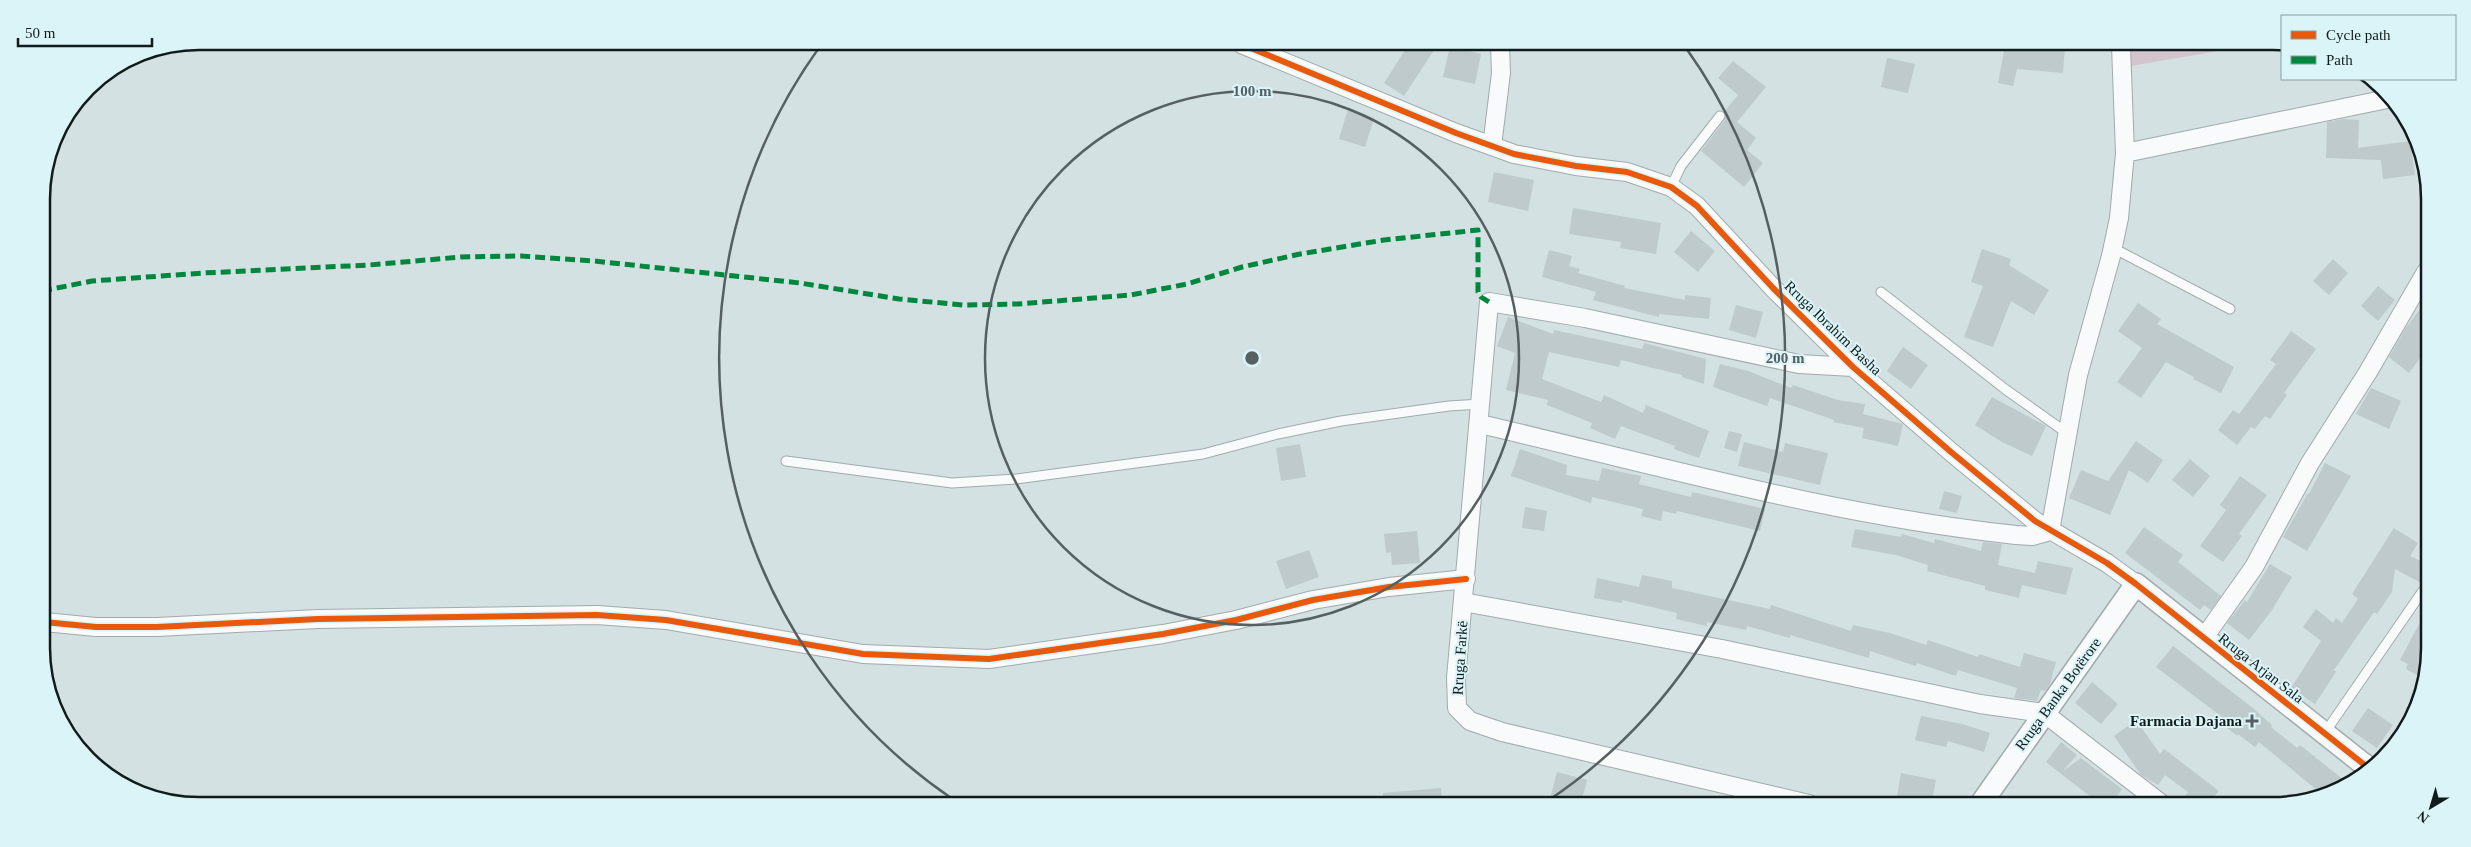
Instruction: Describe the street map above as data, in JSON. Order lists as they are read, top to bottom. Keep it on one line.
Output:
{"streets":{"street":["Rruga Ibrahim Basha","Rruga Farkë","Rruga Arjan Sala","Rruga Banka Botërore"]},"crossings":[["Rruga Ibrahim Basha","Rruga Farkë"],["Rruga Ibrahim Basha","Rruga Arjan Sala"],["Rruga Ibrahim Basha","Rruga Banka Botërore"],["Rruga Arjan Sala","Rruga Banka Botërore"]],"places":{"health":["Farmacia Dajana"]},"legend":["Cycle path","Path"],"scale_bar":"50 m","north":"bottom left","rings":["100 m","200 m"]}
